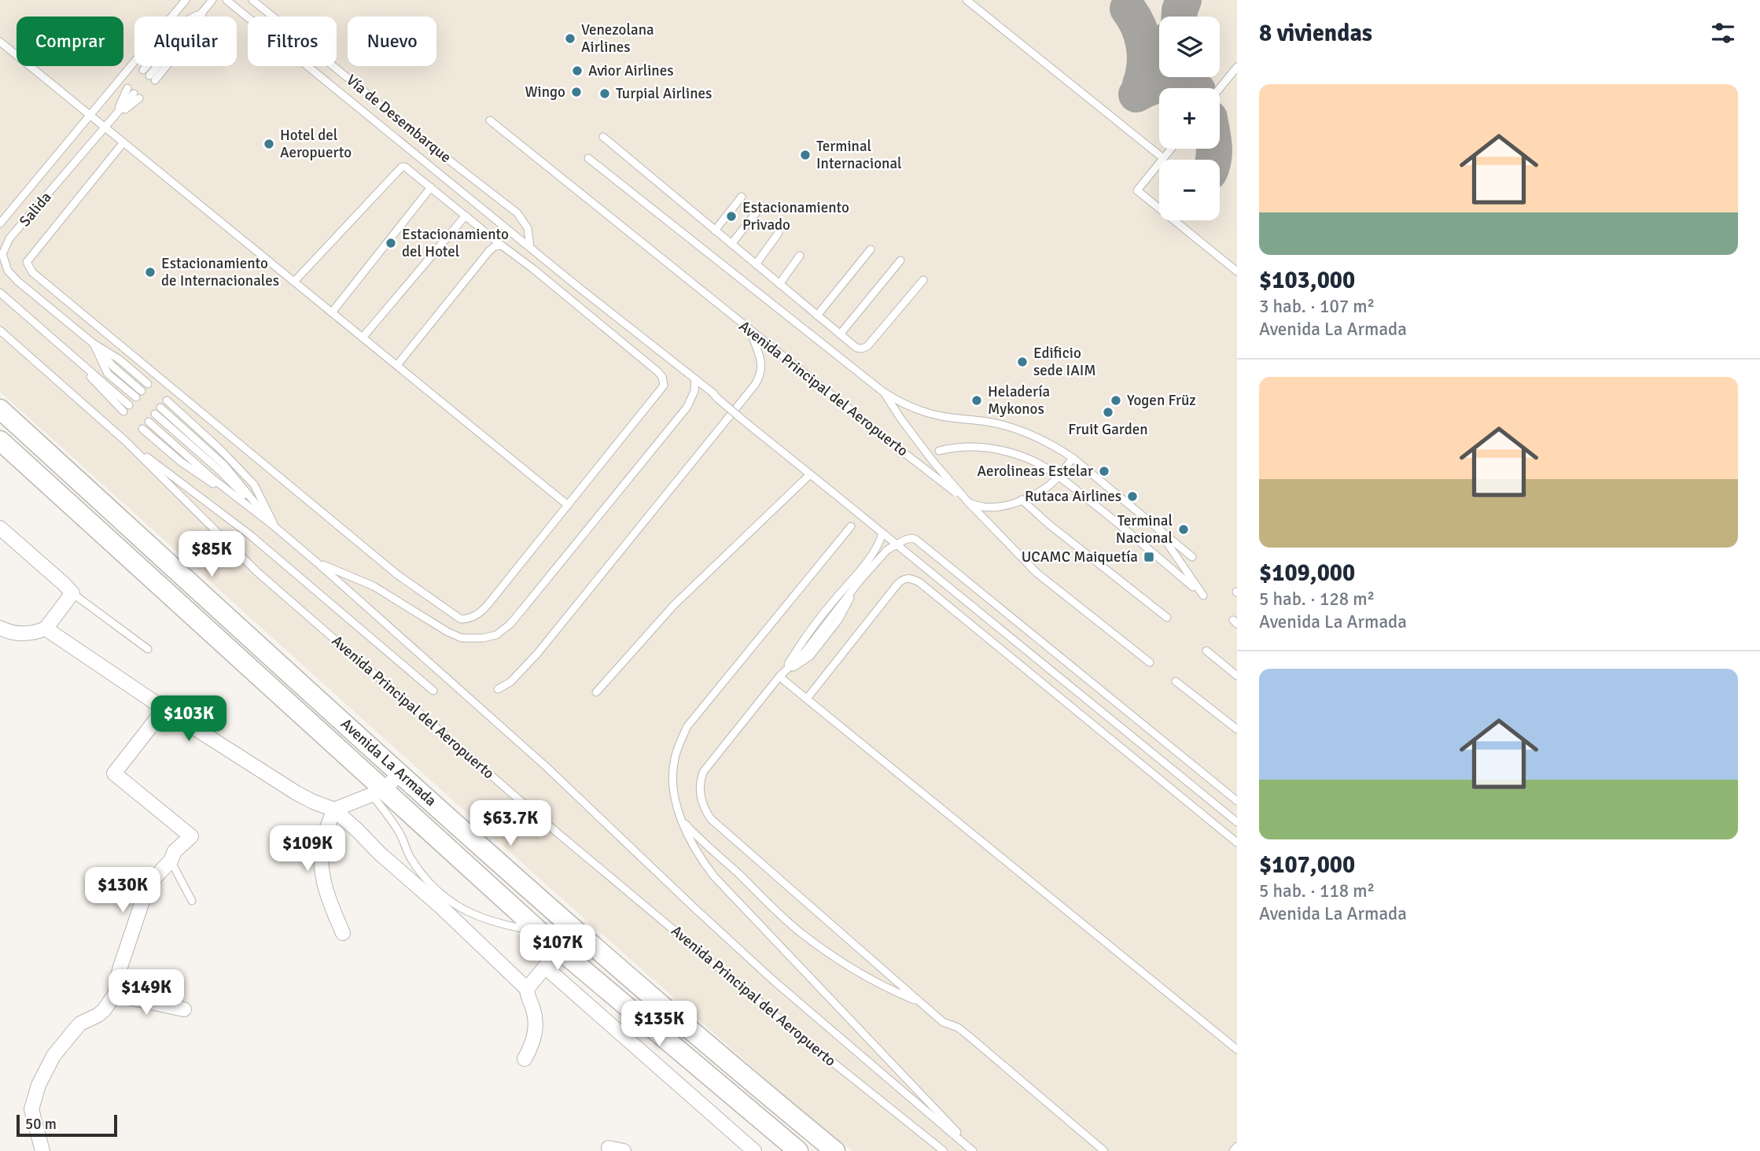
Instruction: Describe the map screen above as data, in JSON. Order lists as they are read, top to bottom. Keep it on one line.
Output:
{"streets":{"main road":["Avenida La Armada"],"lane":["Vía de Desembarque","Salida","Avenida Principal del Aeropuerto"]},"places":{"other":["Venezolana Airlines","Avior Airlines","Wingo","Turpial Airlines","Hotel del Aeropuerto","Terminal Internacional","Estacionamiento Privado","Estacionamiento del Hotel","Estacionamiento de Internacionales","Edificio sede IAIM","Heladería Mykonos","Yogen Früz","Fruit Garden","Aerolineas Estelar","Rutaca Airlines","Terminal Nacional"],"transit":["UCAMC Maiquetía"]},"scale_bar":"50 m","page":{"heading":"8 viviendas","map_buttons":["+","−"],"chip":["Comprar","Alquilar","Filtros","Nuevo"],"list":[{"name":"$103,000","note":"3 hab. · 107 m² · Avenida La Armada"},{"name":"$109,000","note":"5 hab. · 128 m² · Avenida La Armada"},{"name":"$107,000","note":"5 hab. · 118 m² · Avenida La Armada"}],"price":["$85K","$103K","$63.7K","$109K","$130K","$107K","$149K","$135K"],"scale":"50 m"}}
